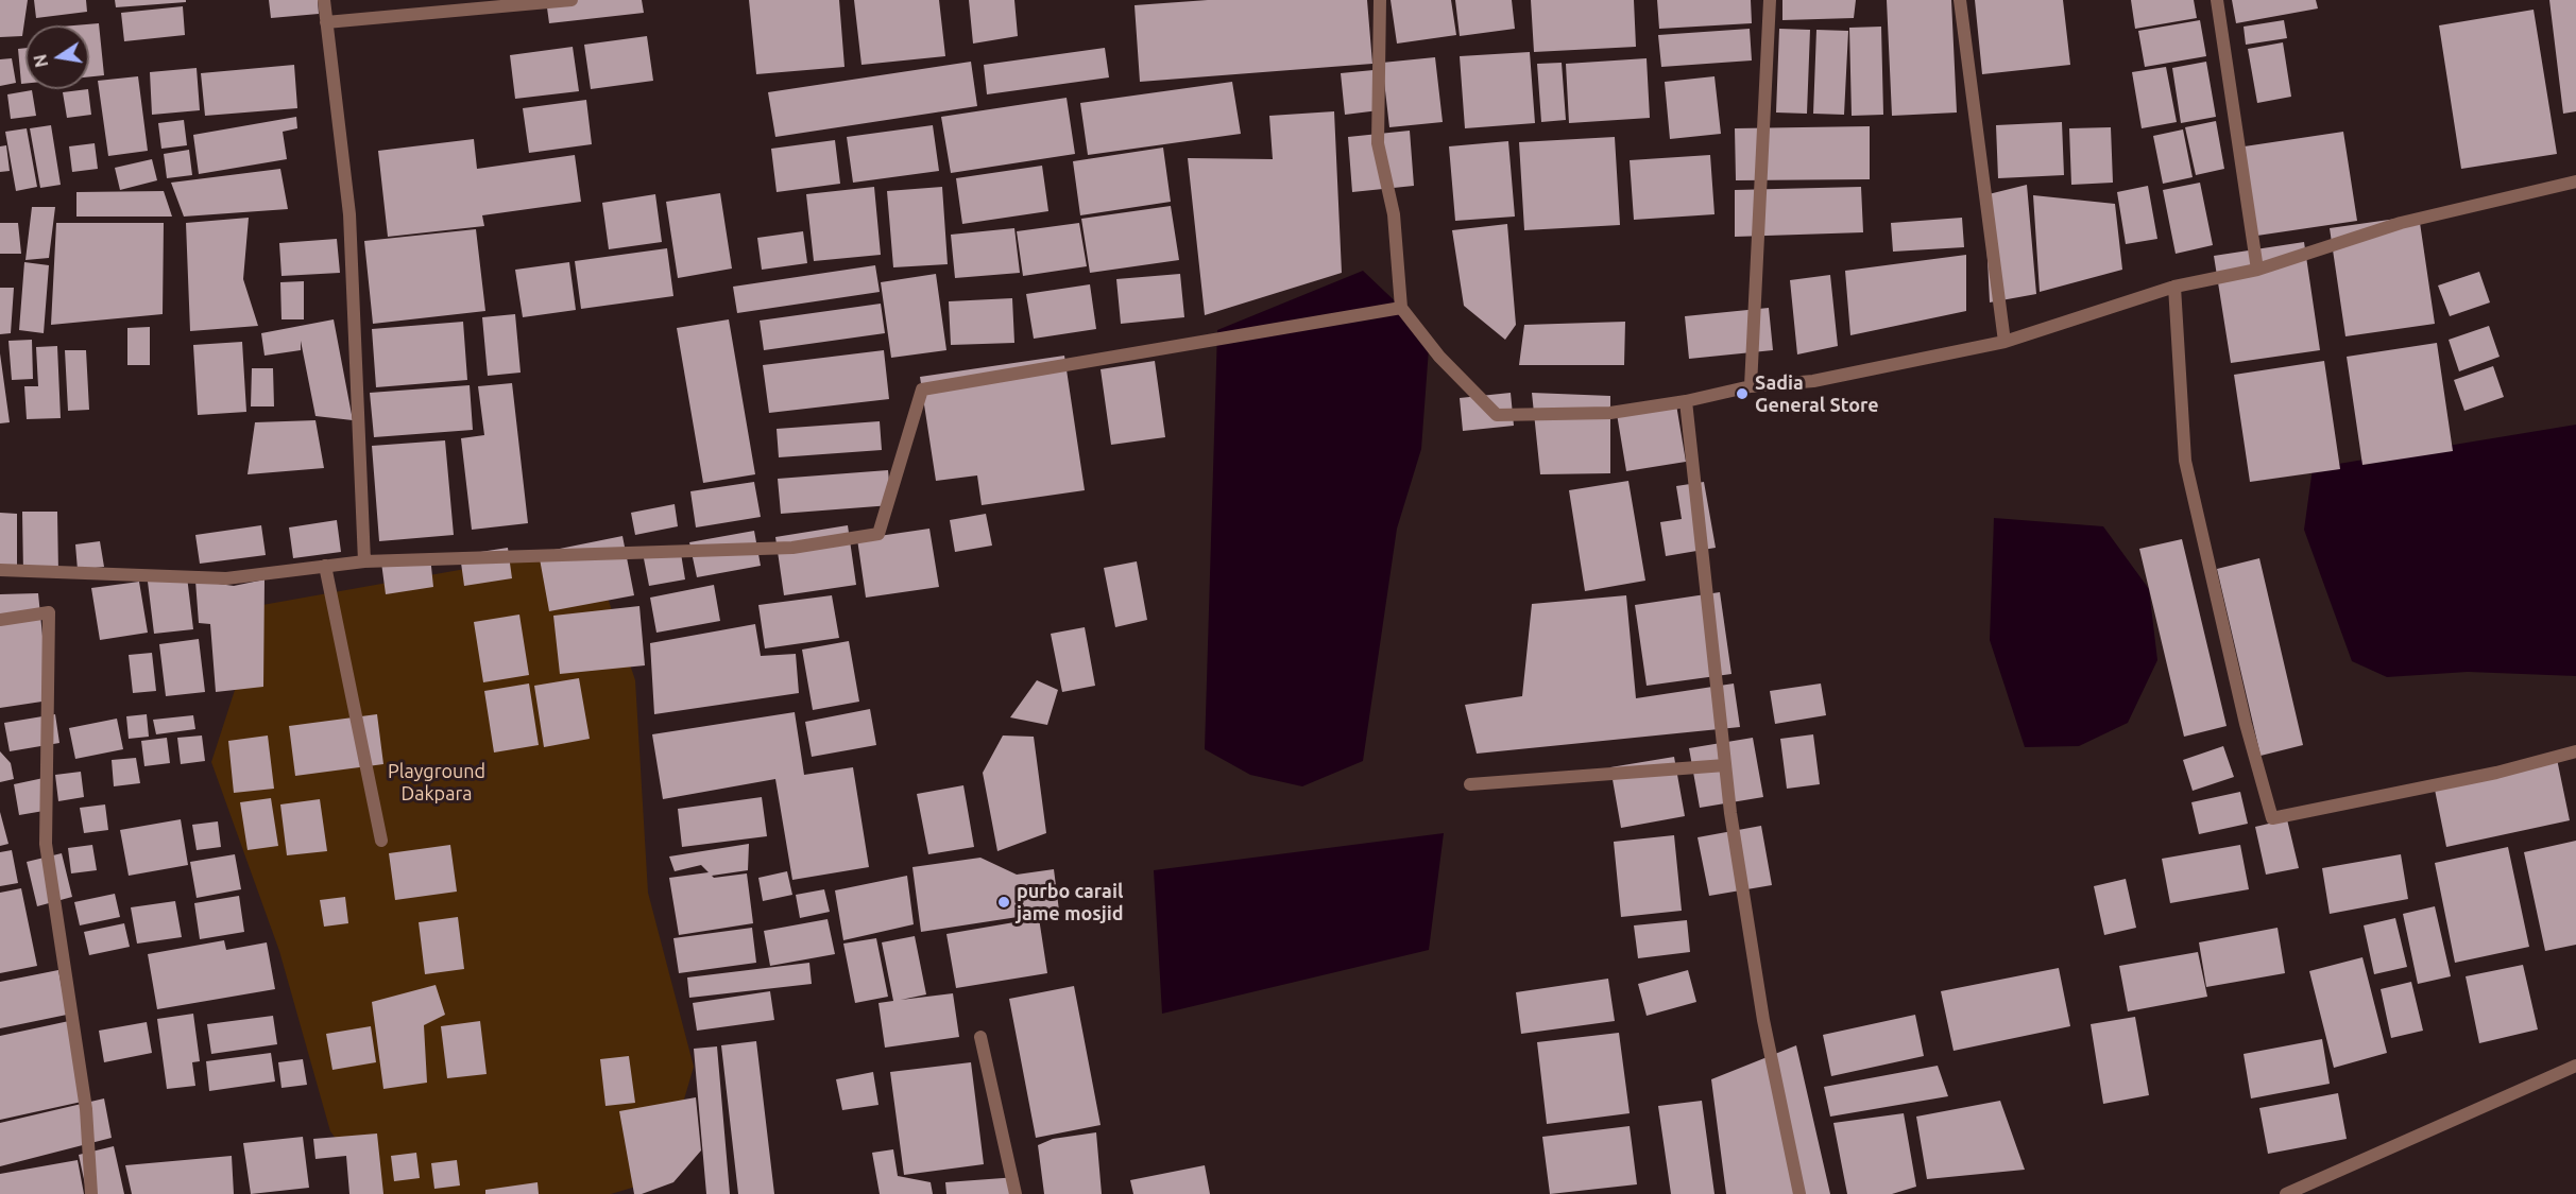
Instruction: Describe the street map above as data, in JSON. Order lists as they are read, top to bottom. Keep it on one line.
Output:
{"parks":["Playground Dakpara"],"places":["Sadia General Store","purbo carail jame mosjid"],"north":"left"}
